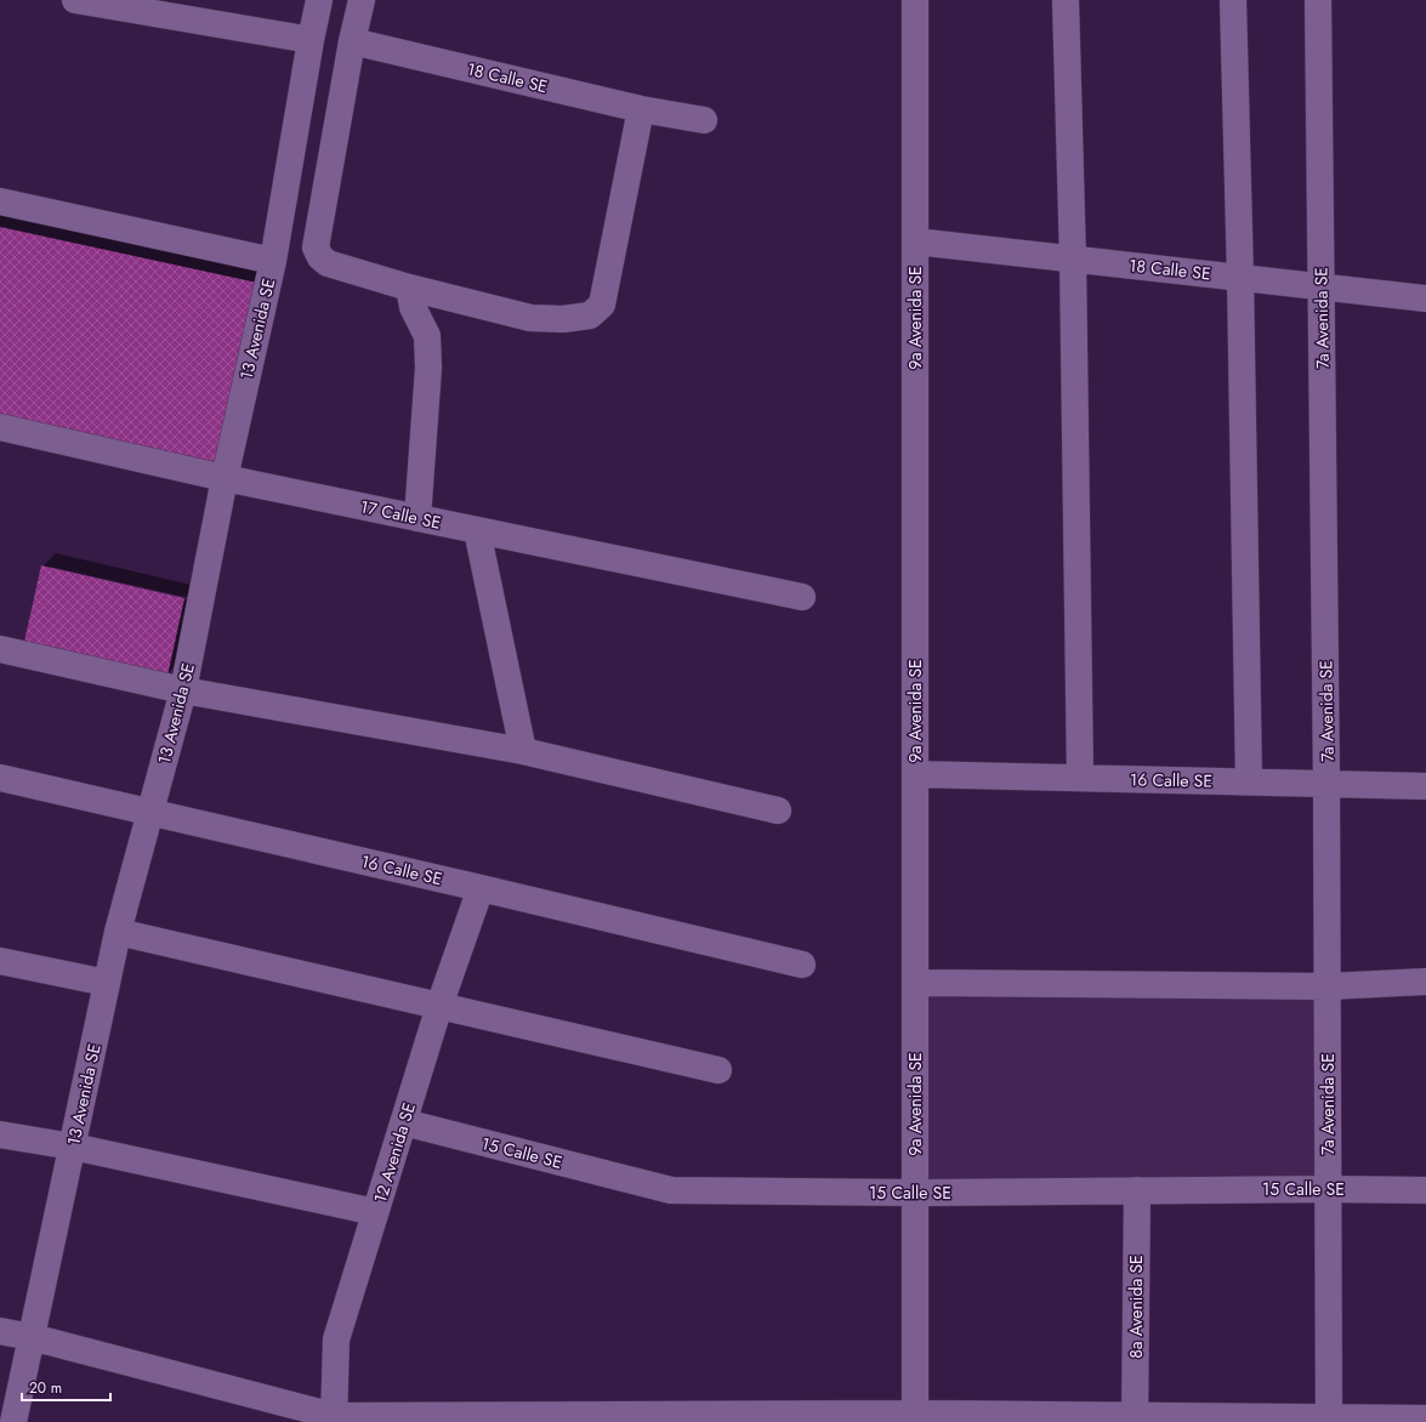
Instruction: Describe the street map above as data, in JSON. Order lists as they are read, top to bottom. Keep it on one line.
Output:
{"streets":{"street":["18 Calle SE","9a Avenida SE","7a Avenida SE","13 Avenida SE","17 Calle SE","16 Calle SE","12 Avenida SE","15 Calle SE","8a Avenida SE"]},"crossings":[["18 Calle SE","9a Avenida SE"],["18 Calle SE","7a Avenida SE"],["9a Avenida SE","16 Calle SE"],["9a Avenida SE","15 Calle SE"],["7a Avenida SE","16 Calle SE"],["7a Avenida SE","15 Calle SE"],["13 Avenida SE","17 Calle SE"],["13 Avenida SE","16 Calle SE"],["16 Calle SE","12 Avenida SE"],["12 Avenida SE","15 Calle SE"],["15 Calle SE","8a Avenida SE"]],"scale_bar":"20 m"}
